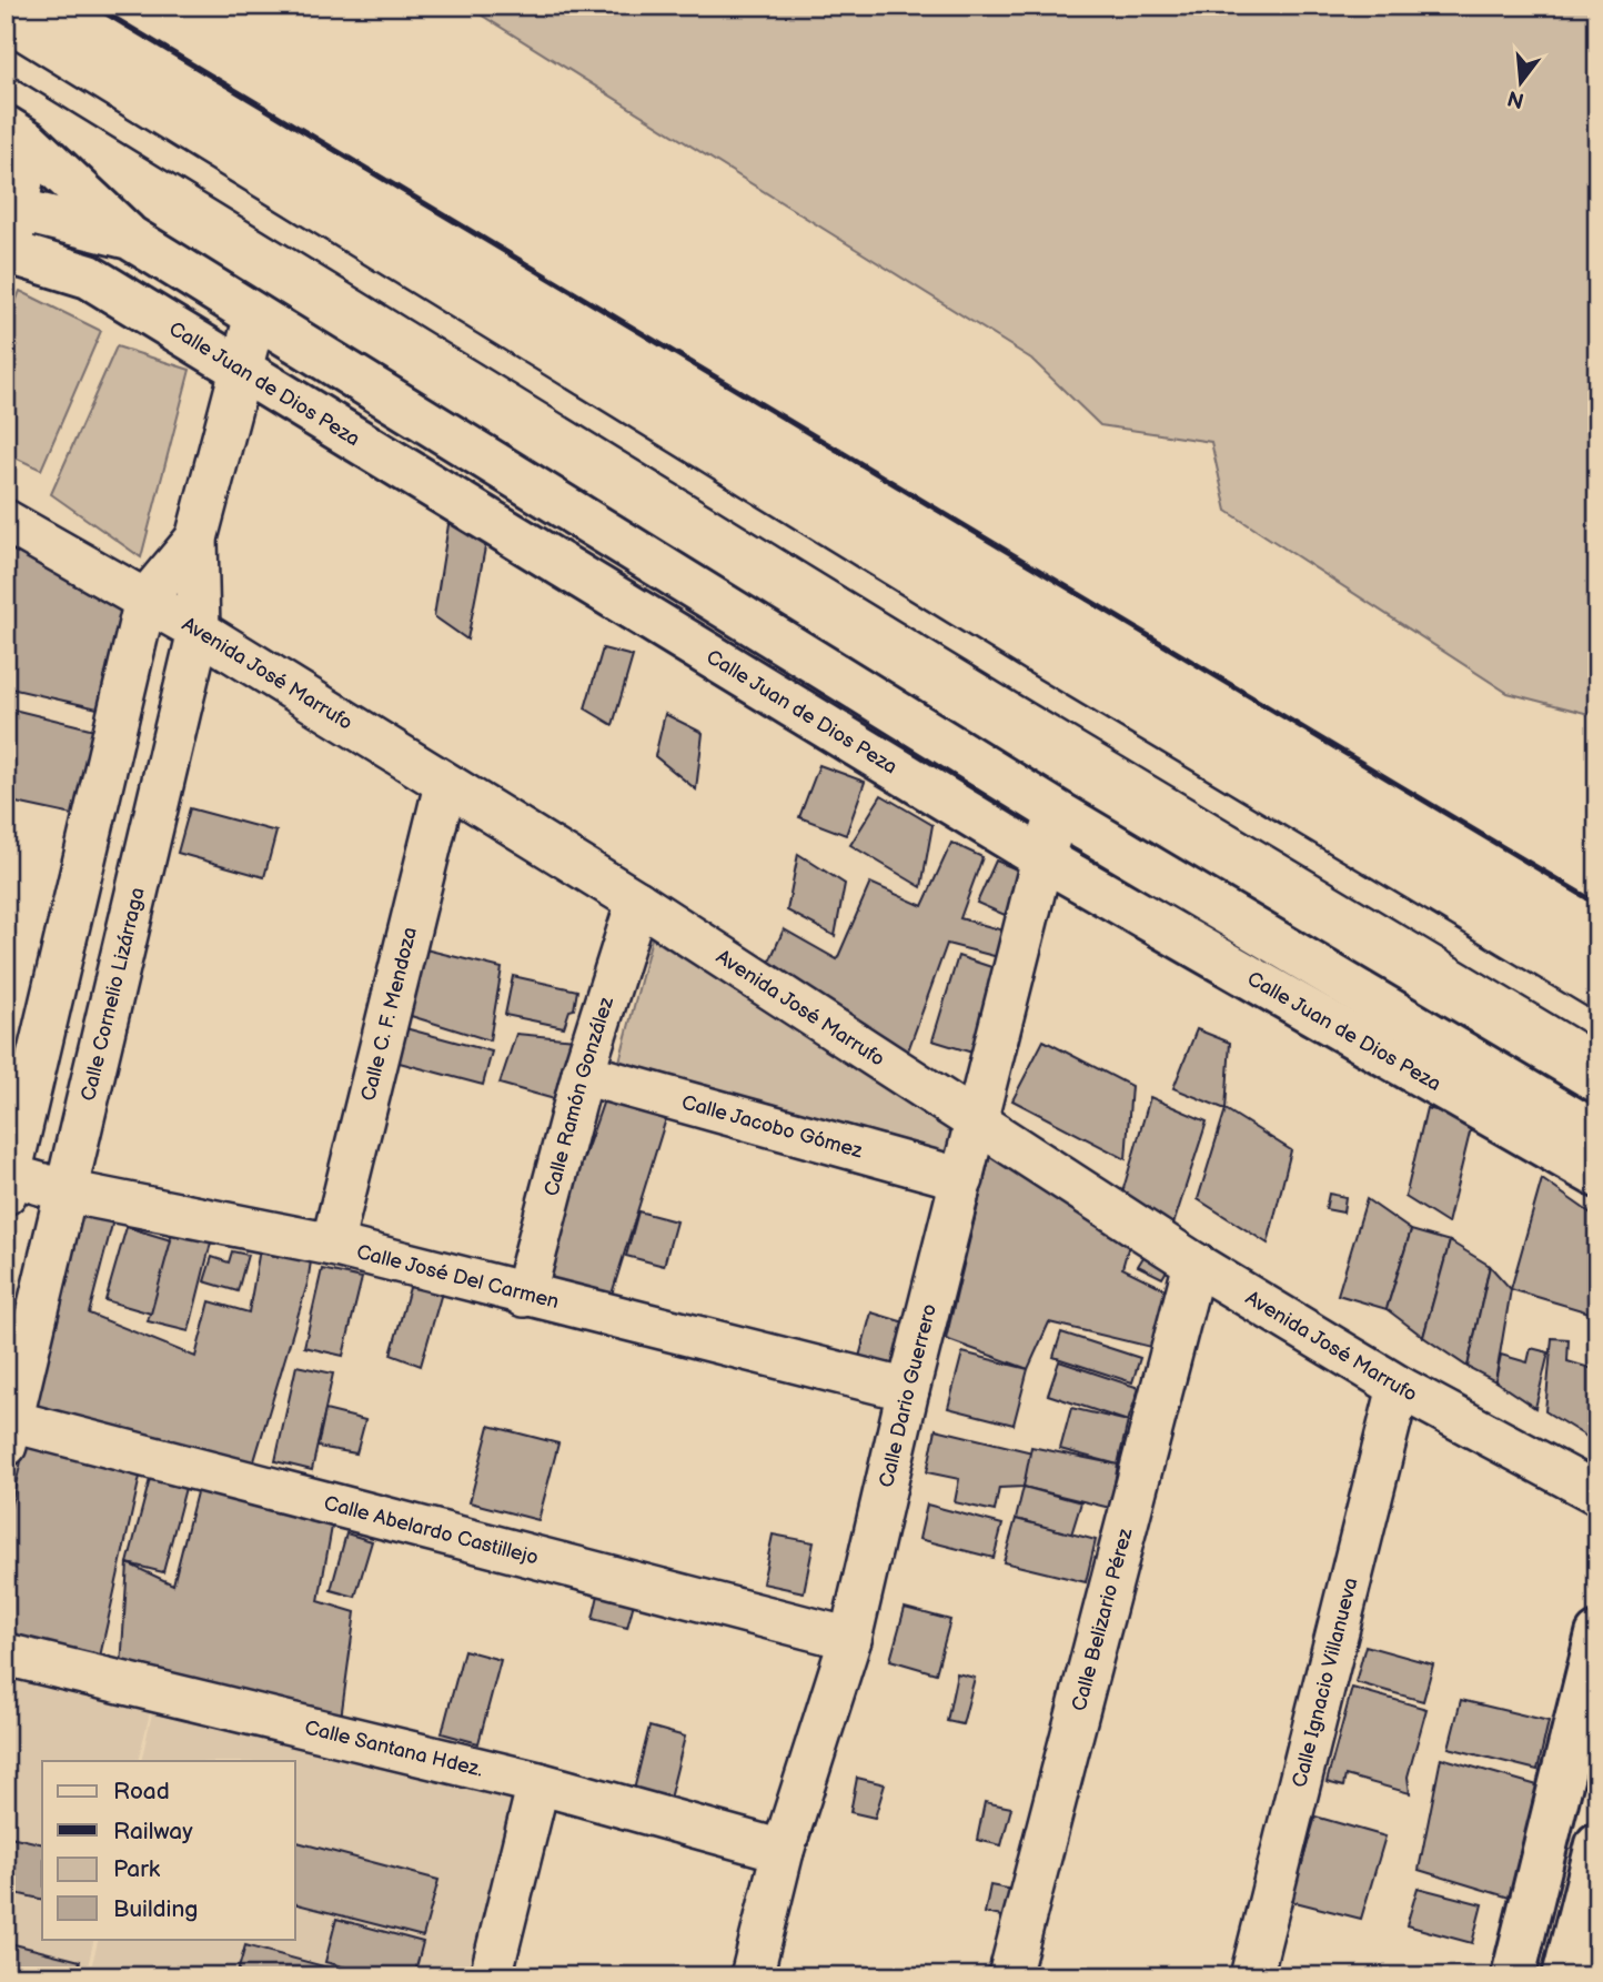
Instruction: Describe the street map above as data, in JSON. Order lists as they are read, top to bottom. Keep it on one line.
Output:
{"streets":{"main road":["Calle Juan de Dios Peza"],"street":["Avenida José Marrufo","Calle Cornelio Lizárraga","Calle C. F. Mendoza","Calle Ramón González","Calle Jacobo Gómez","Calle José Del Carmen","Calle Dario Guerrero","Calle Abelardo Castillejo","Calle Belizario Pérez","Calle Ignacio Villanueva","Calle Santana Hdez."]},"crossings":[["Calle Juan de Dios Peza","Calle Cornelio Lizárraga"],["Calle Juan de Dios Peza","Calle Dario Guerrero"],["Avenida José Marrufo","Calle Cornelio Lizárraga"],["Avenida José Marrufo","Calle C. F. Mendoza"],["Avenida José Marrufo","Calle Ramón González"],["Avenida José Marrufo","Calle Dario Guerrero"],["Avenida José Marrufo","Calle Belizario Pérez"],["Avenida José Marrufo","Calle Ignacio Villanueva"],["Calle Cornelio Lizárraga","Calle José Del Carmen"],["Calle Cornelio Lizárraga","Calle Abelardo Castillejo"],["Calle C. F. Mendoza","Calle José Del Carmen"],["Calle Ramón González","Calle Jacobo Gómez"],["Calle Ramón González","Calle José Del Carmen"],["Calle Jacobo Gómez","Calle Dario Guerrero"],["Calle José Del Carmen","Calle Dario Guerrero"],["Calle Dario Guerrero","Calle Abelardo Castillejo"],["Calle Dario Guerrero","Calle Santana Hdez."]],"legend":["Road","Railway","Park","Building"],"north":"bottom"}
